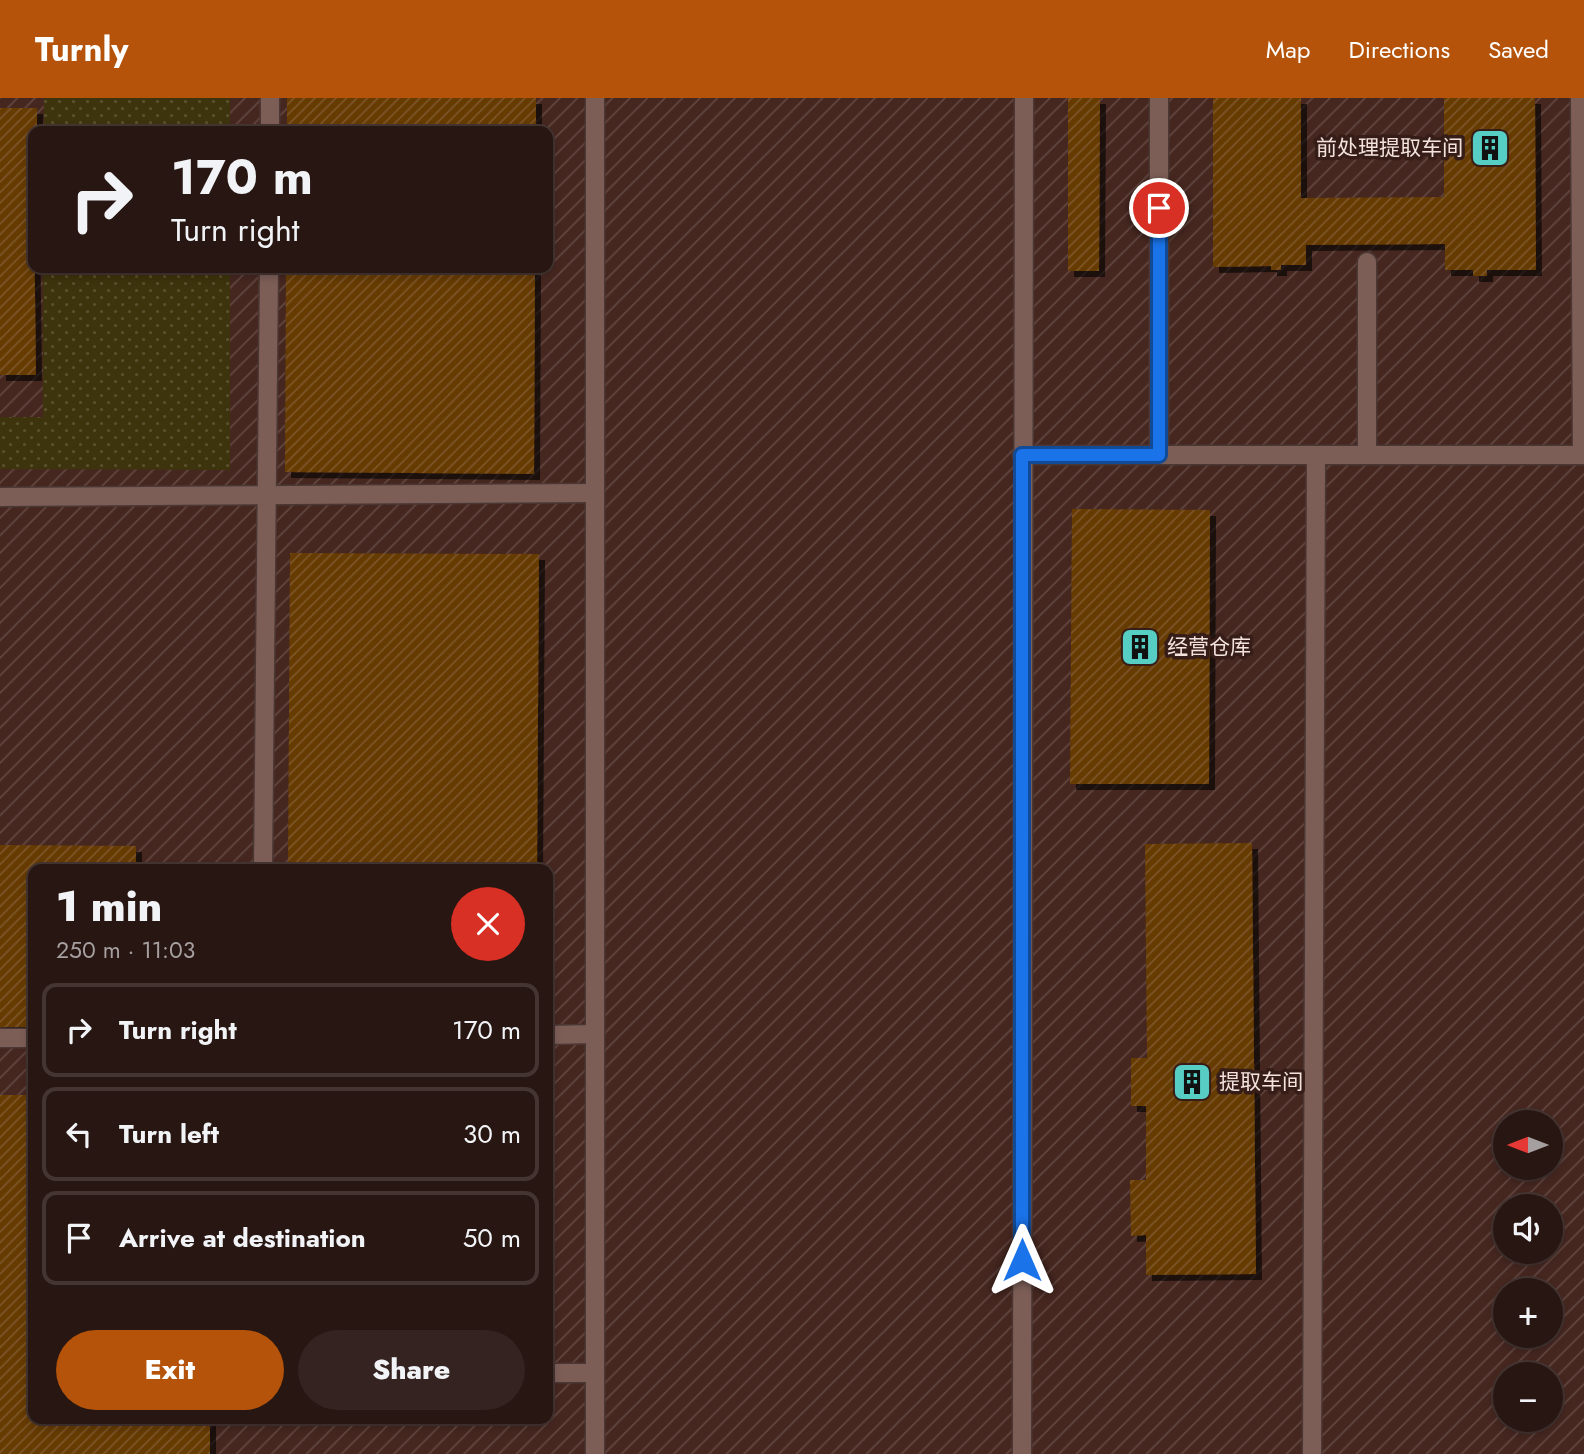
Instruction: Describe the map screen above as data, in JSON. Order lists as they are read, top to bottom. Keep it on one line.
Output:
{"places":{"building":["前处理提取车间","经营仓库","提取车间"]},"north":"left","page":{"header":"Turnly","nav":["Map","Directions","Saved"],"turn":["170 m","Turn right"],"heading":["1 min","250 m · 11:03"],"list":[{"name":"Turn right","value":"170 m"},{"name":"Turn left","value":"30 m"},{"name":"Arrive at destination","value":"50 m"}],"map_buttons":["+","−"],"buttons":["Exit","Share"]}}
